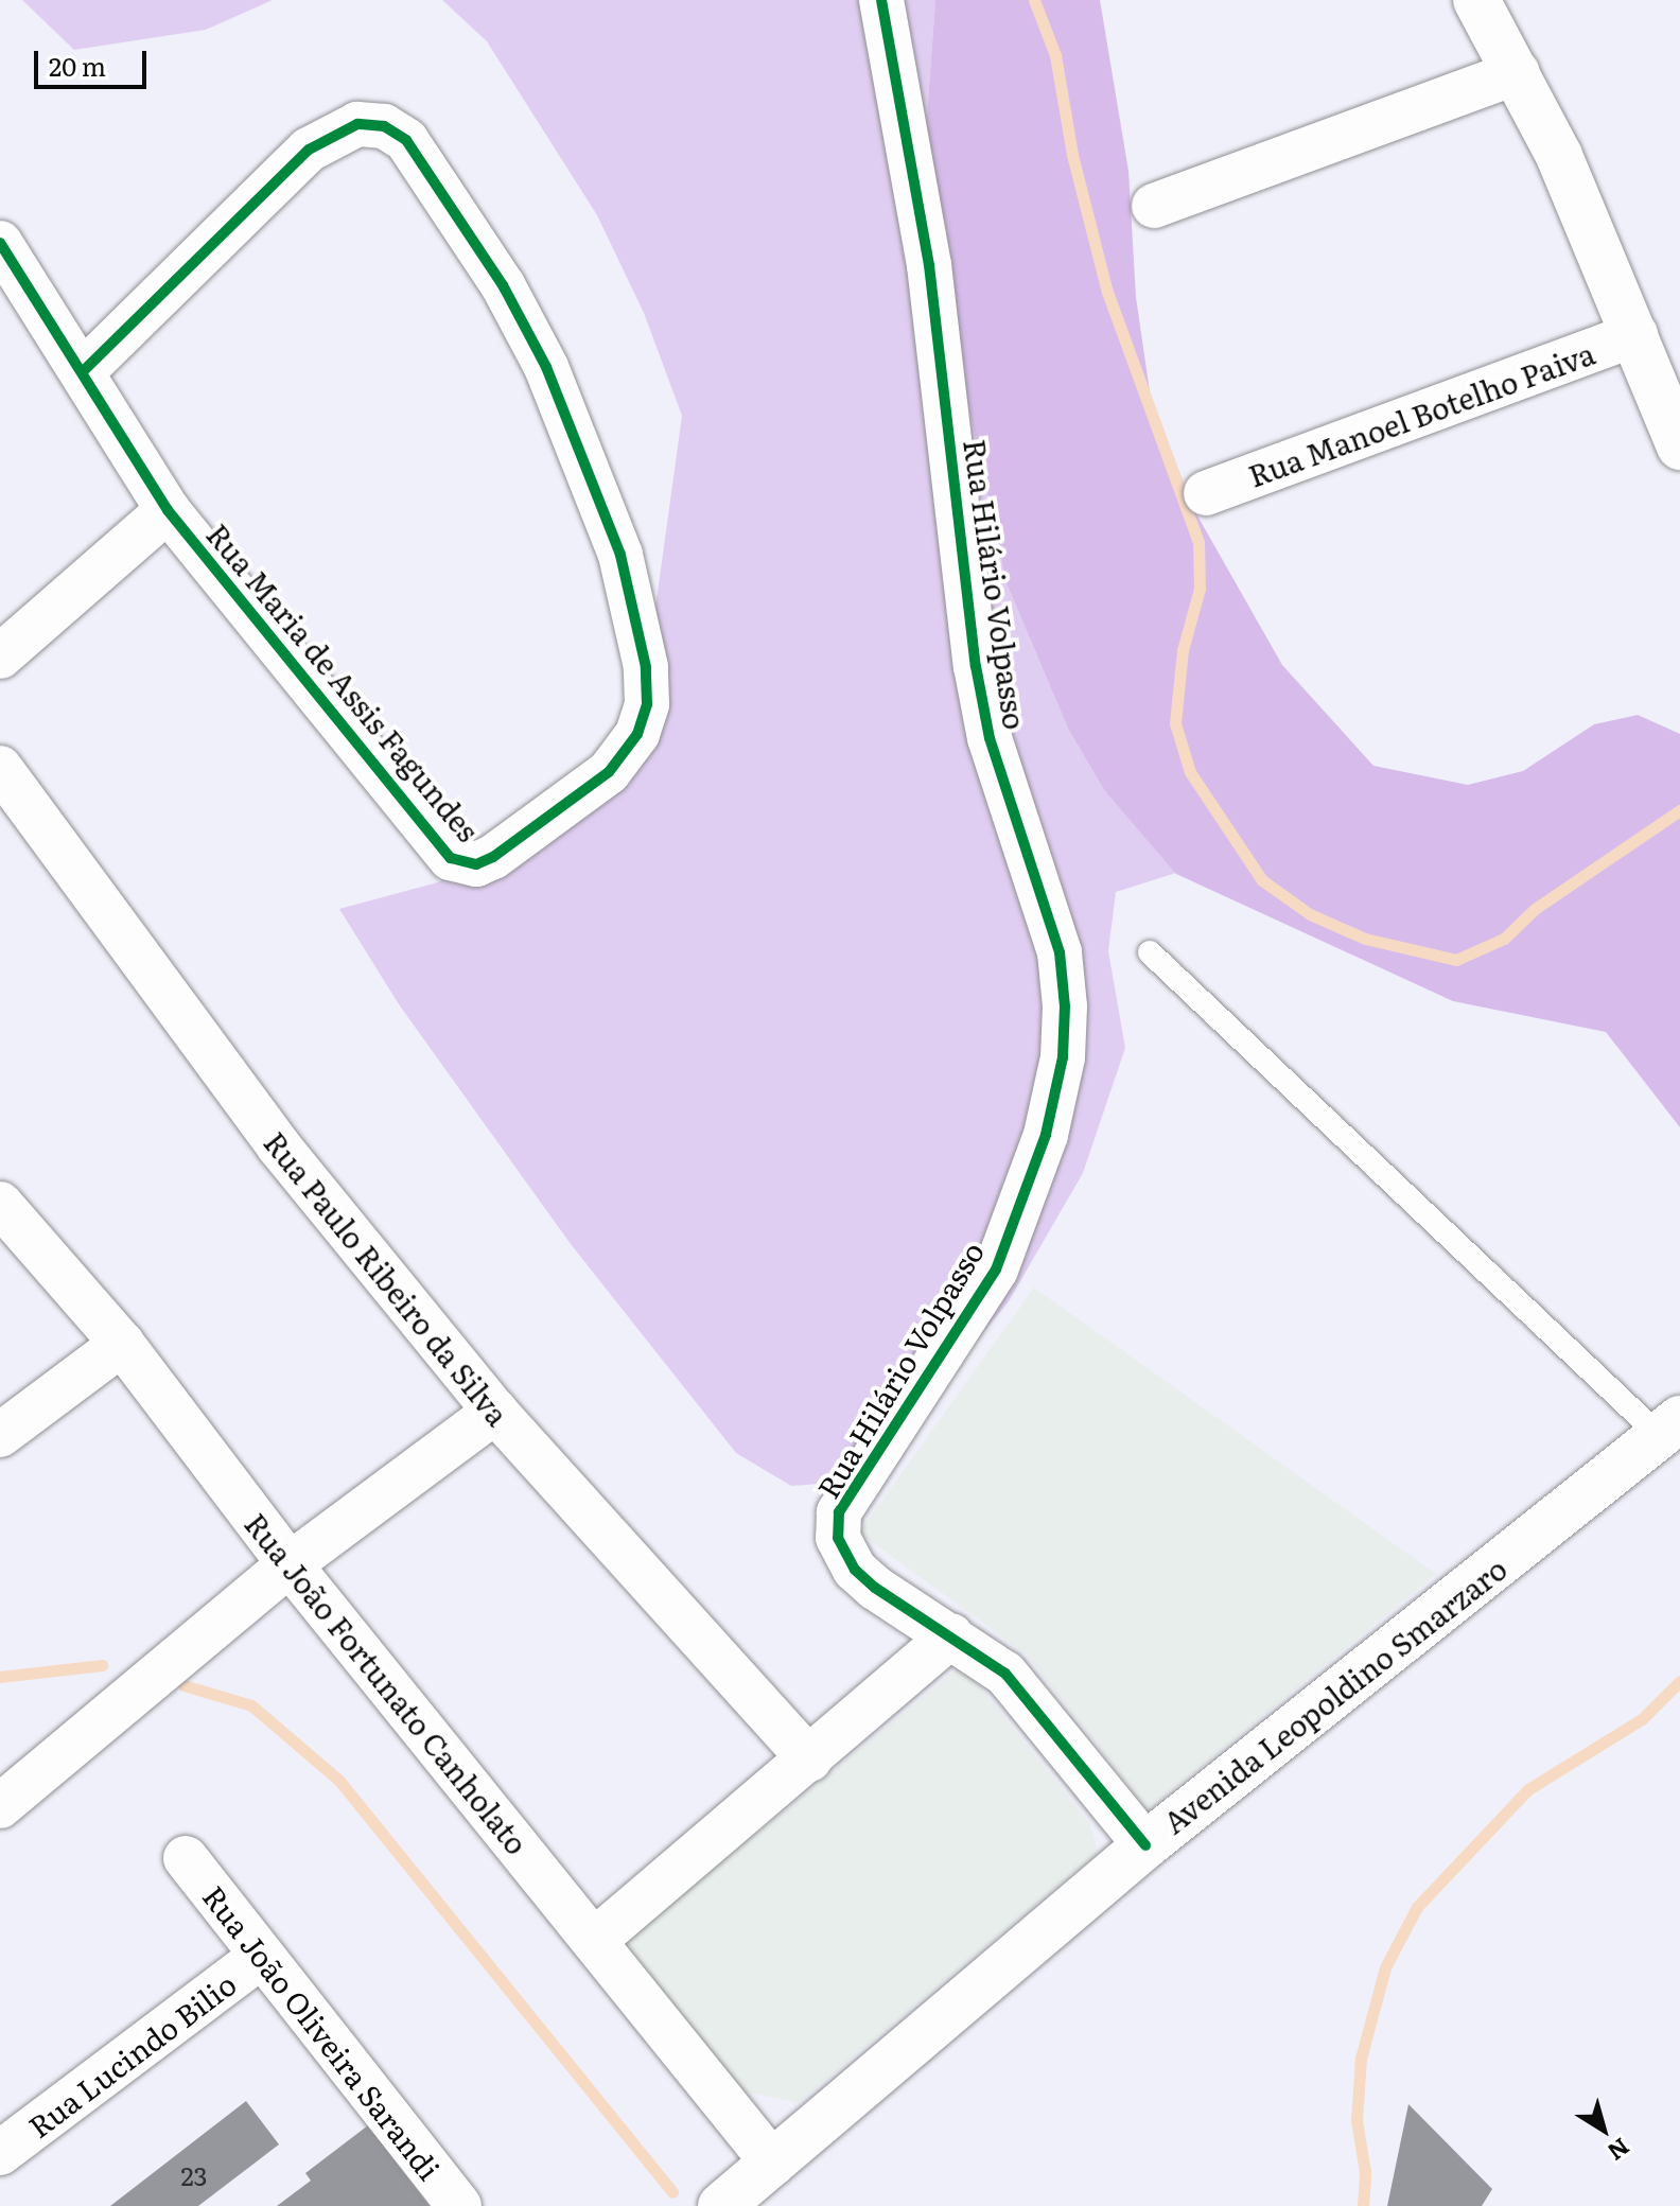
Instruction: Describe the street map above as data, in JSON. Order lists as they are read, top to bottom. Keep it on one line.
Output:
{"streets":{"street":["Rua Manoel Botelho Paiva","Rua Hilário Volpasso","Rua Maria de Assis Fagundes","Rua Paulo Ribeiro da Silva","Rua João Fortunato Canholato","Avenida Leopoldino Smarzaro","Rua João Oliveira Sarandi","Rua Lucindo Bilio"]},"crossings":[["Rua Hilário Volpasso","Avenida Leopoldino Smarzaro"],["Rua João Fortunato Canholato","Avenida Leopoldino Smarzaro"],["Rua João Oliveira Sarandi","Rua Lucindo Bilio"]],"house_numbers":["23"],"scale_bar":"20 m","north":"bottom right"}
